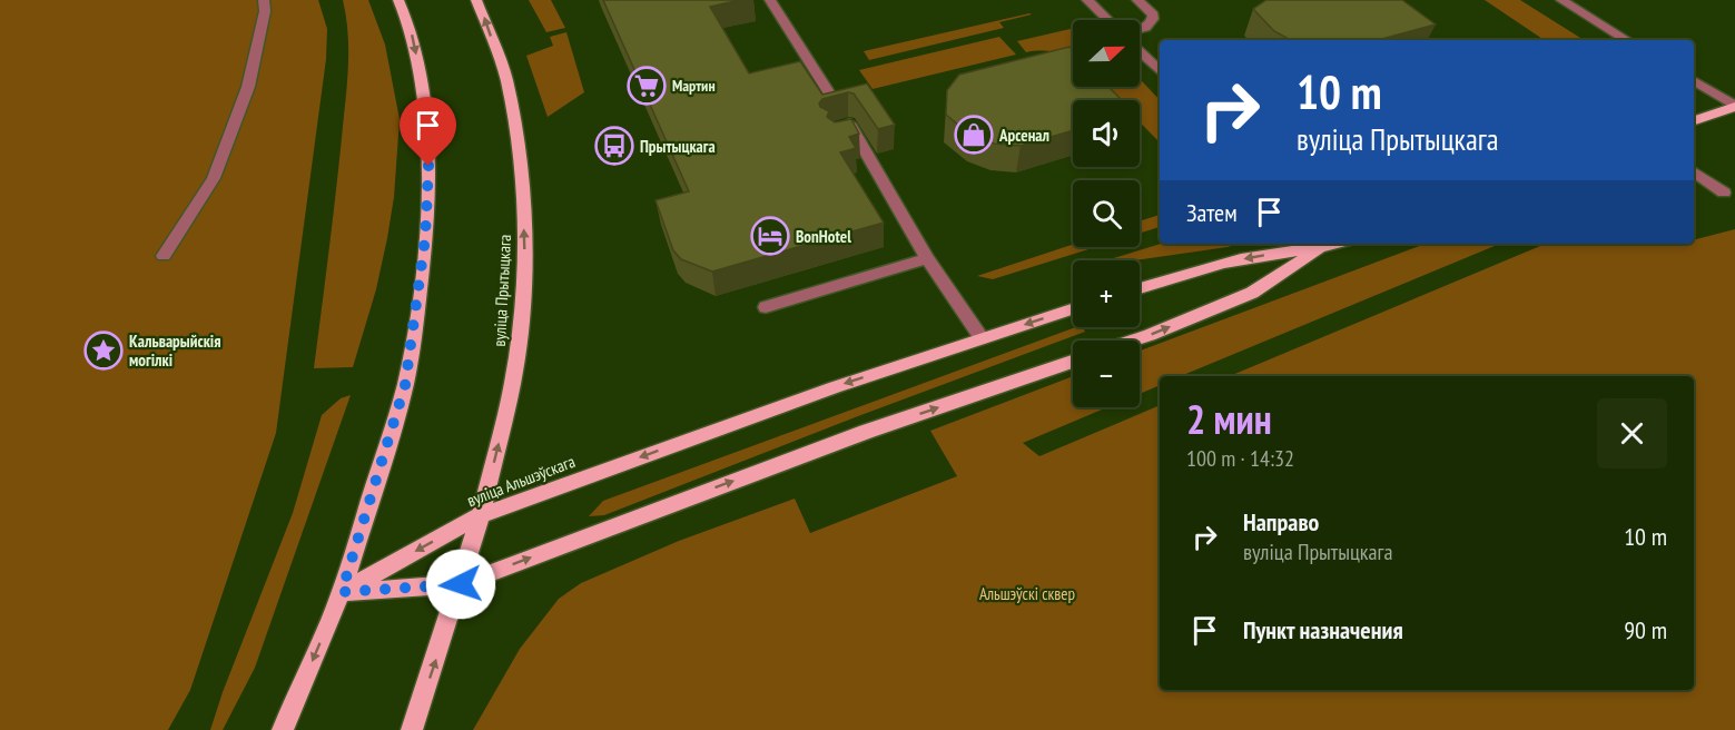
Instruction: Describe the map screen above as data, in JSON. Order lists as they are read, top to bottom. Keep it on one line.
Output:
{"streets":{"main road":["вуліца Прытыцкага","вуліца Альшэўскага"]},"crossings":[["вуліца Прытыцкага","вуліца Альшэўскага"]],"parks":["Альшэўскі сквер"],"places":{"supermarket":["Мартин"],"shop":["Арсенал"],"bus stop":["Прытыцкага"],"hotel":["BonHotel"],"place":["Кальварыйскія могілкі"]},"north":"right","page":{"map_buttons":["+","−"],"turn":["10 m","вуліца Прытыцкага"],"then":"Затем","heading":["2 мин","100 m · 14:32"],"list":[{"name":"Направо","note":"вуліца Прытыцкага","value":"10 m"},{"name":"Пункт назначения","value":"90 m"}]}}
